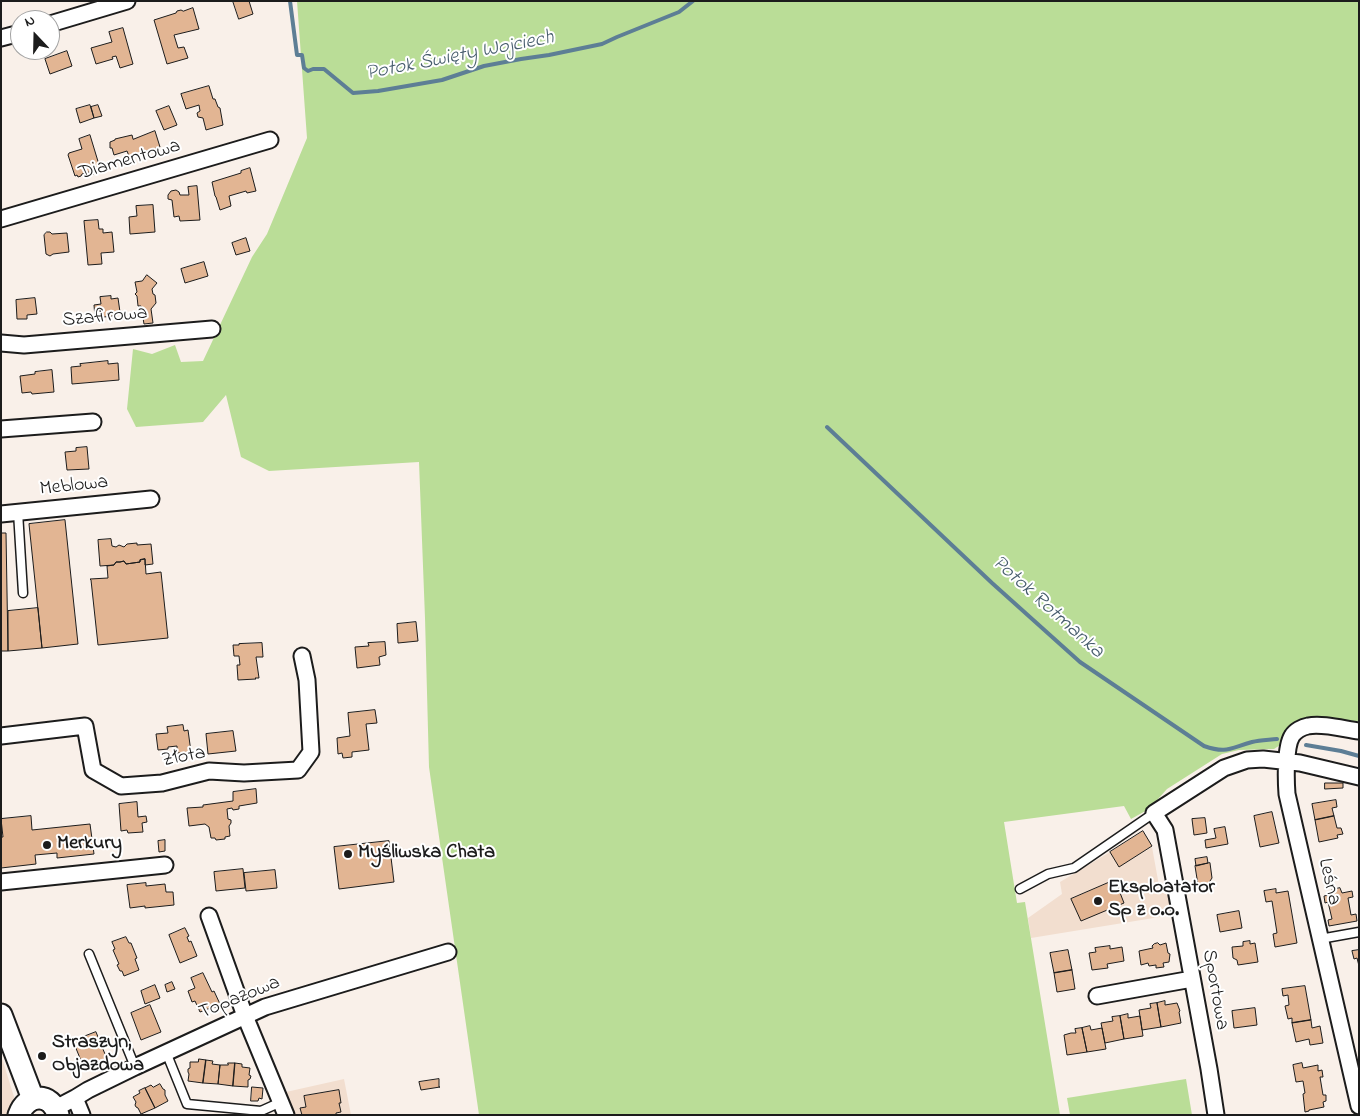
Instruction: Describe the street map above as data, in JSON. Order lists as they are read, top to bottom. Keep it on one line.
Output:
{"streets":{"street":["Diamentowa","Szafirowa","Meblowa","Złota","Leśna","Sportowa","Topazowa"]},"water":["Potok Święty Wojciech","Potok Rotmanka"],"places":["Merkury","Myśliwska Chata","Eksploatator Sp z o.o.","Straszyn, Objazdowa"],"north":"top"}
